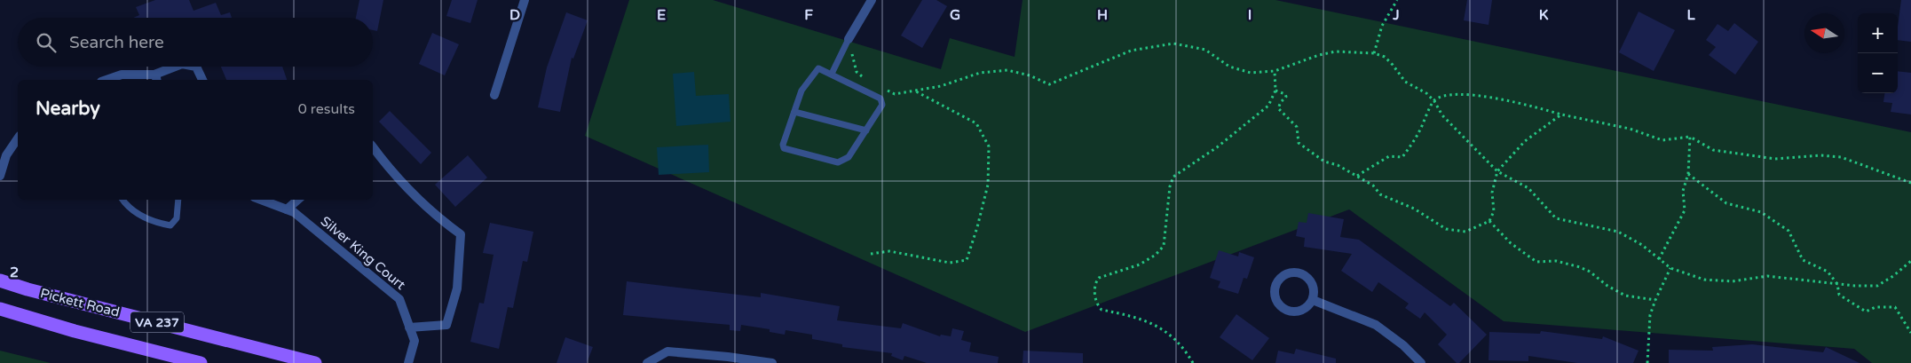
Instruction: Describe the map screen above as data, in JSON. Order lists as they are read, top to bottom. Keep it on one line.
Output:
{"streets":{"main road":["Pickett Road","VA 237"],"street":["Silver King Court"]},"north":"left","page":{"map_buttons":["+","−"],"search":"Search here","heading":["Nearby","0 results"]},"grid":{"columns":["D","E","F","G","H","I","J","K","L"],"rows":["2"]}}
